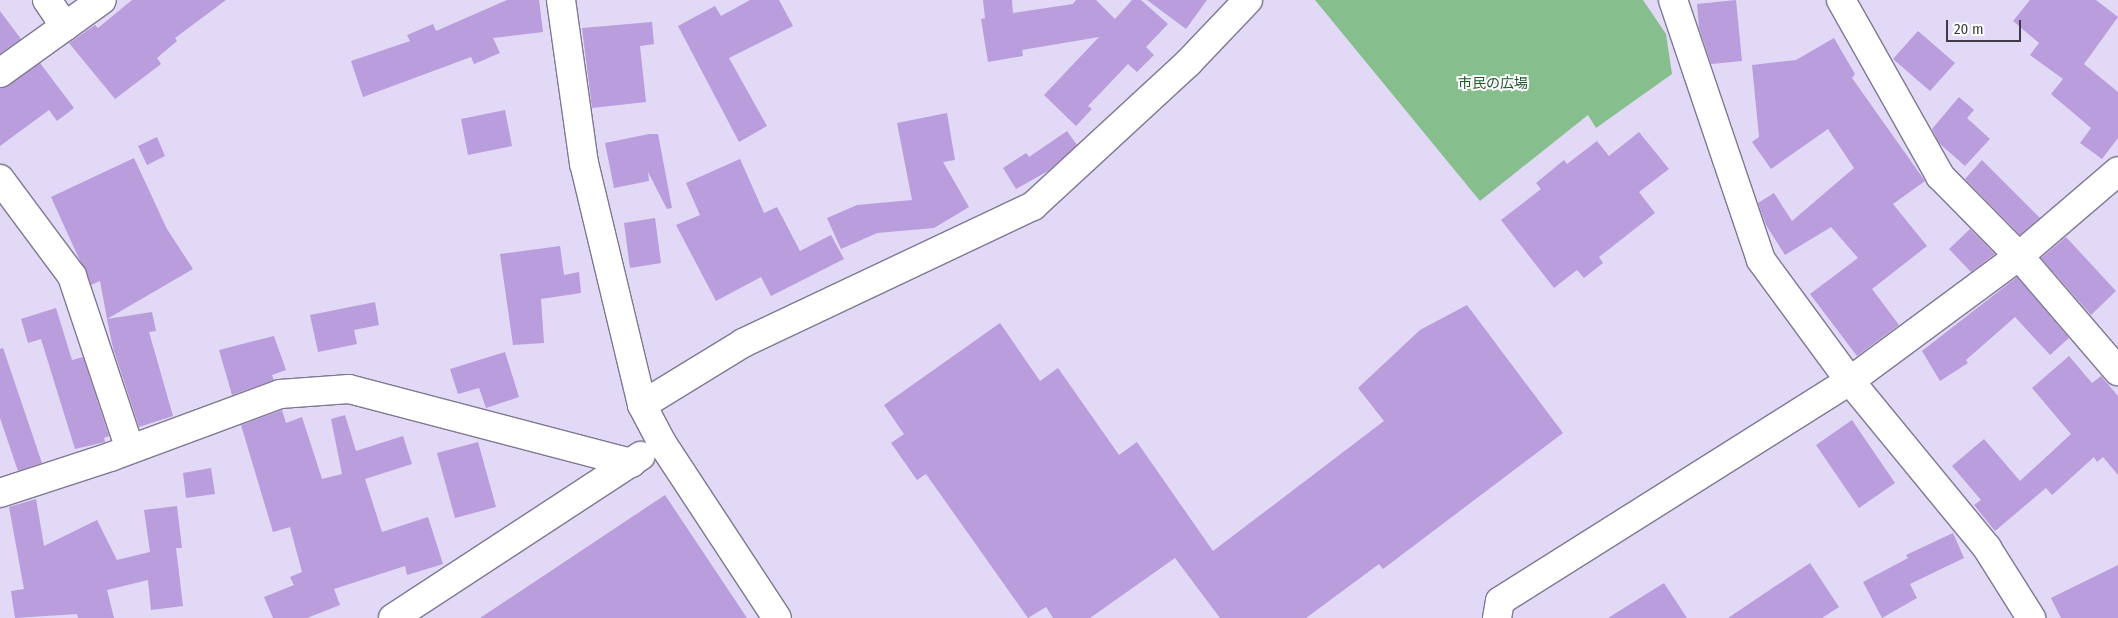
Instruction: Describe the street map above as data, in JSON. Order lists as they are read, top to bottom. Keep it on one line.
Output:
{"parks":["市民の広場"],"scale_bar":"20 m"}
